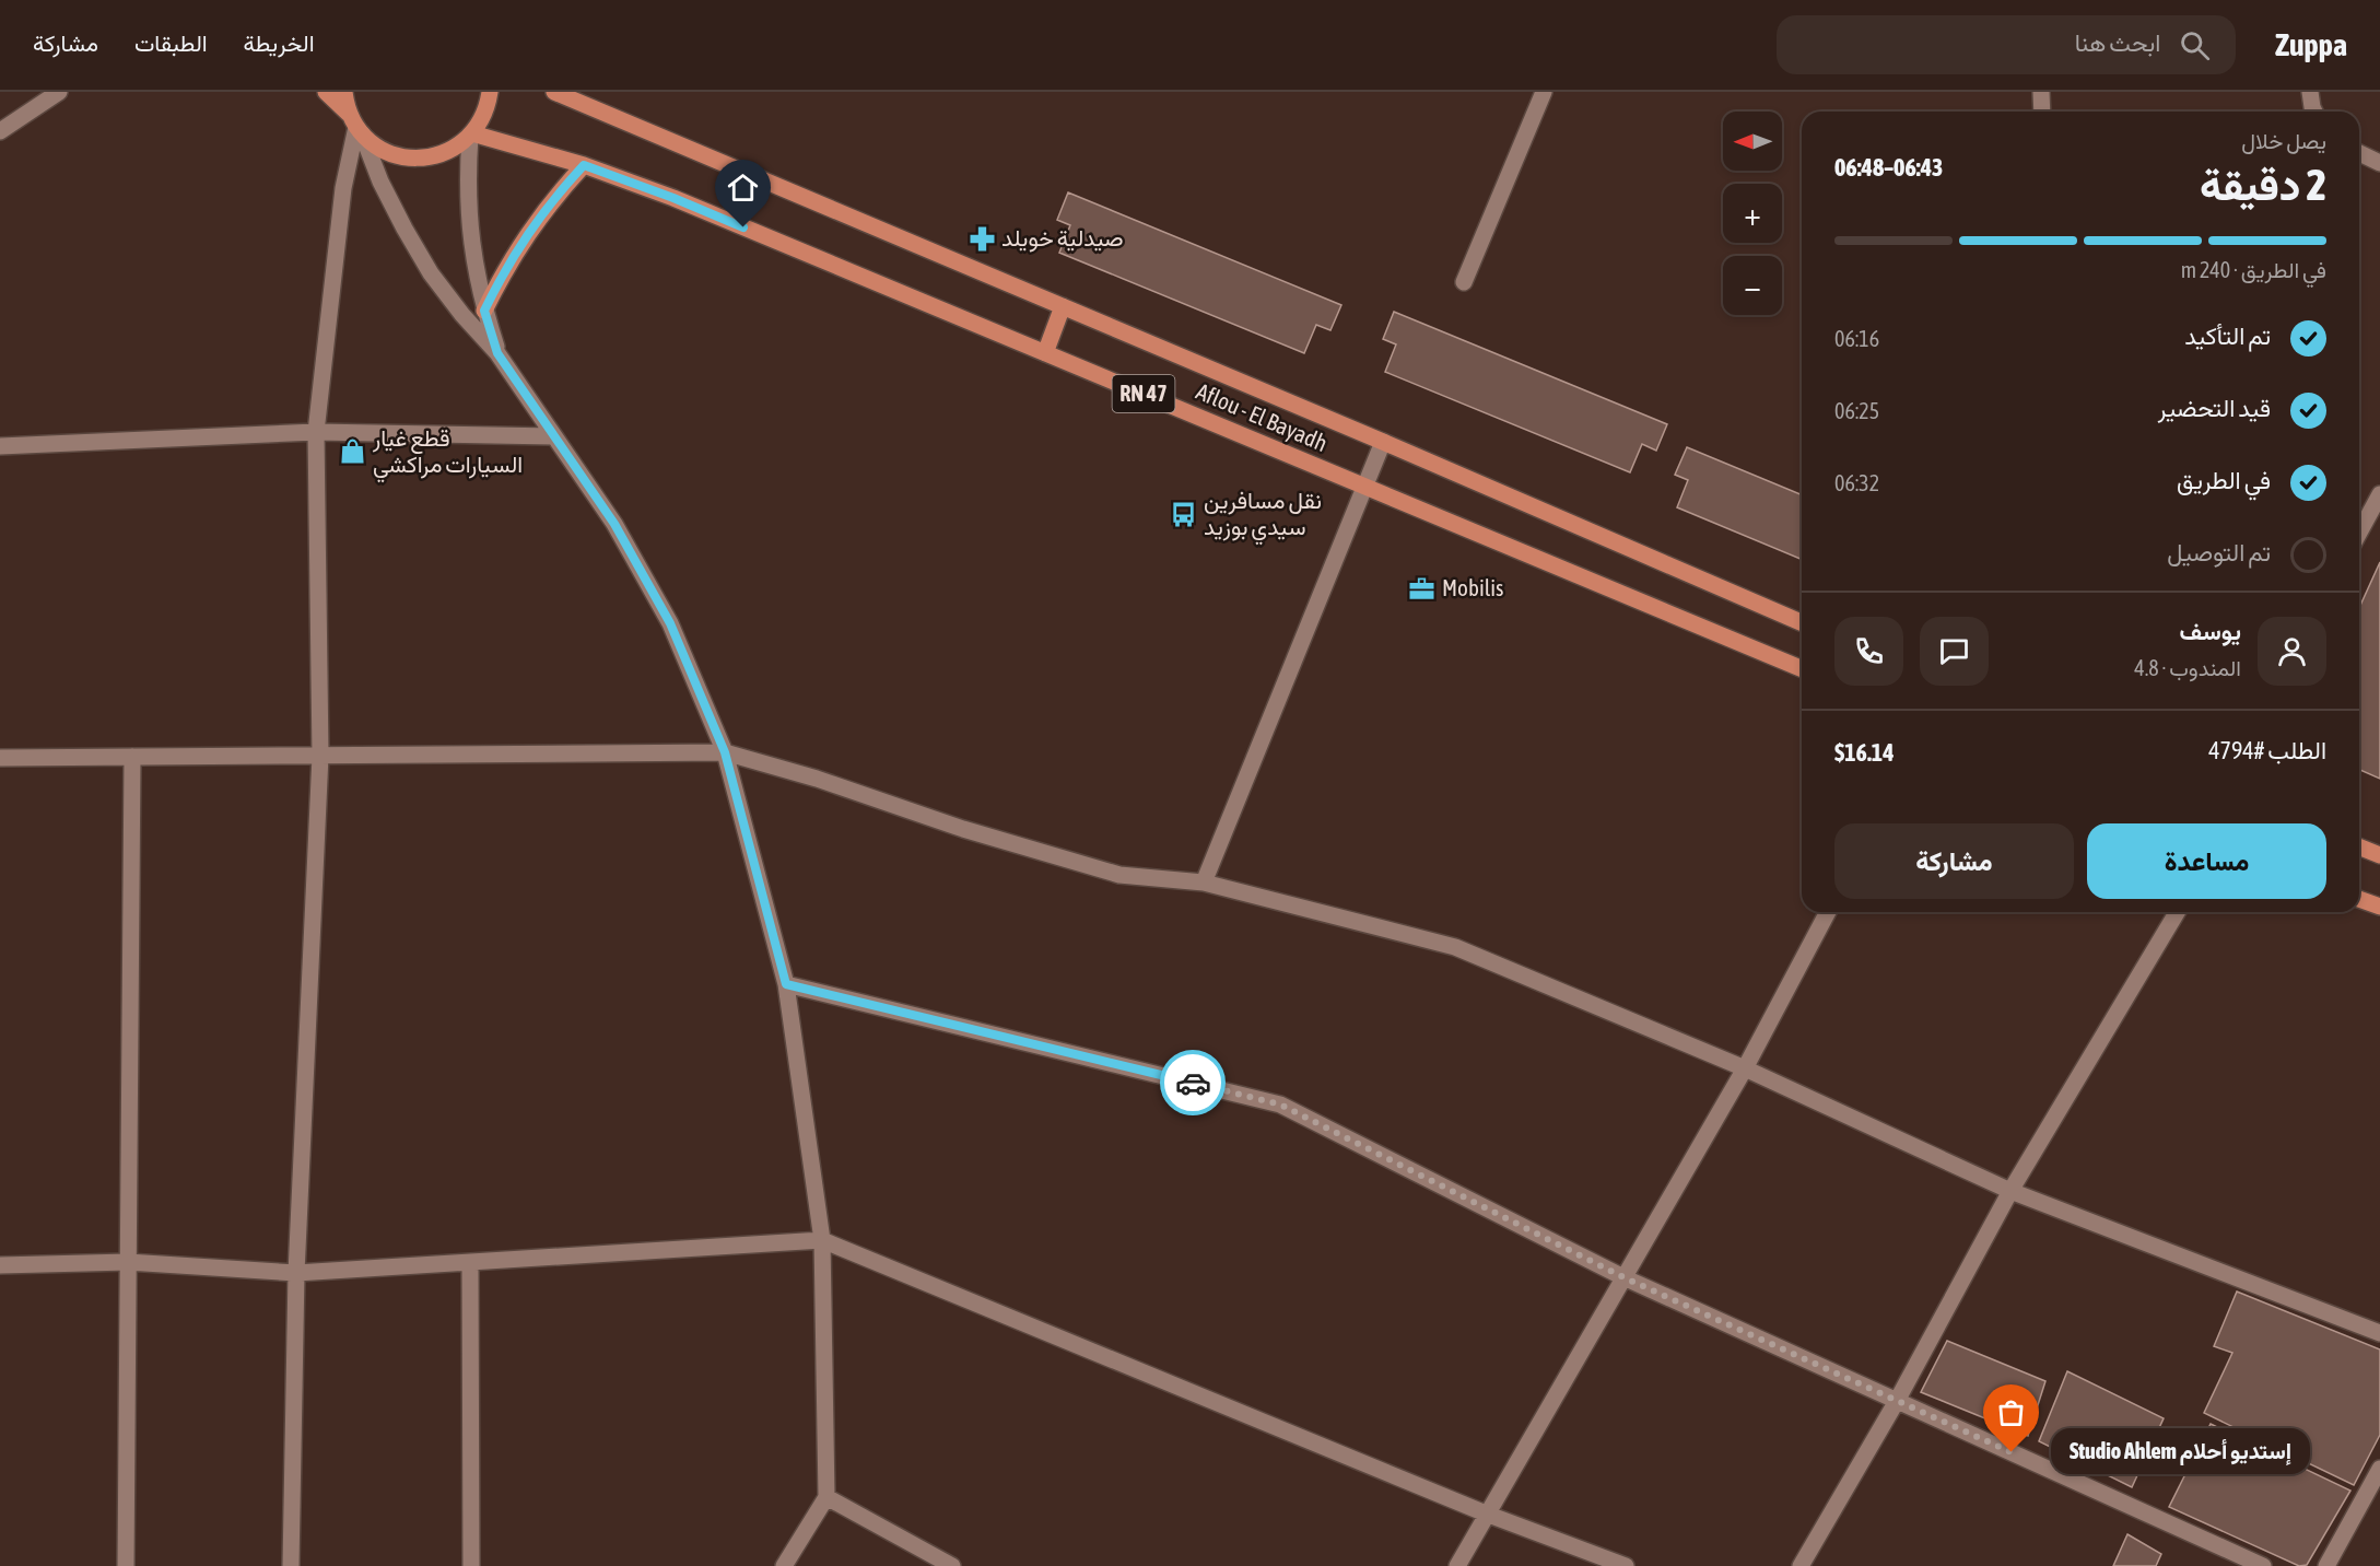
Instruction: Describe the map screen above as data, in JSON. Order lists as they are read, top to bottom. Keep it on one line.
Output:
{"streets":{"main road":["RN 47","Aflou - El Bayadh"]},"places":{"pharmacy":["صيدلية خويلد"],"shop":["قطع غيار السيارات مراكشي"],"bus stop":["نقل مسافرين سيدي بوزيد"],"office":["Mobilis"],"other":["إستديو أحلام Studio Ahlem"]},"north":"left","page":{"header":"Zuppa","search":"ابحث هنا","nav":["الخريطة","الطبقات","مشاركة"],"map_buttons":["+","−"],"heading":["2 دقيقة","يصل خلال","06:43–06:48"],"panel":["يوسف","المندوب · 4.8","الطلب #4794","$16.14"],"bar":"في الطريق · 240 m","list":[["تم التأكيد","06:16"],["قيد التحضير","06:25"],["في الطريق","06:32"],"تم التوصيل"],"buttons":["مساعدة","مشاركة"],"bubble":"إستديو أحلام Studio Ahlem"}}
